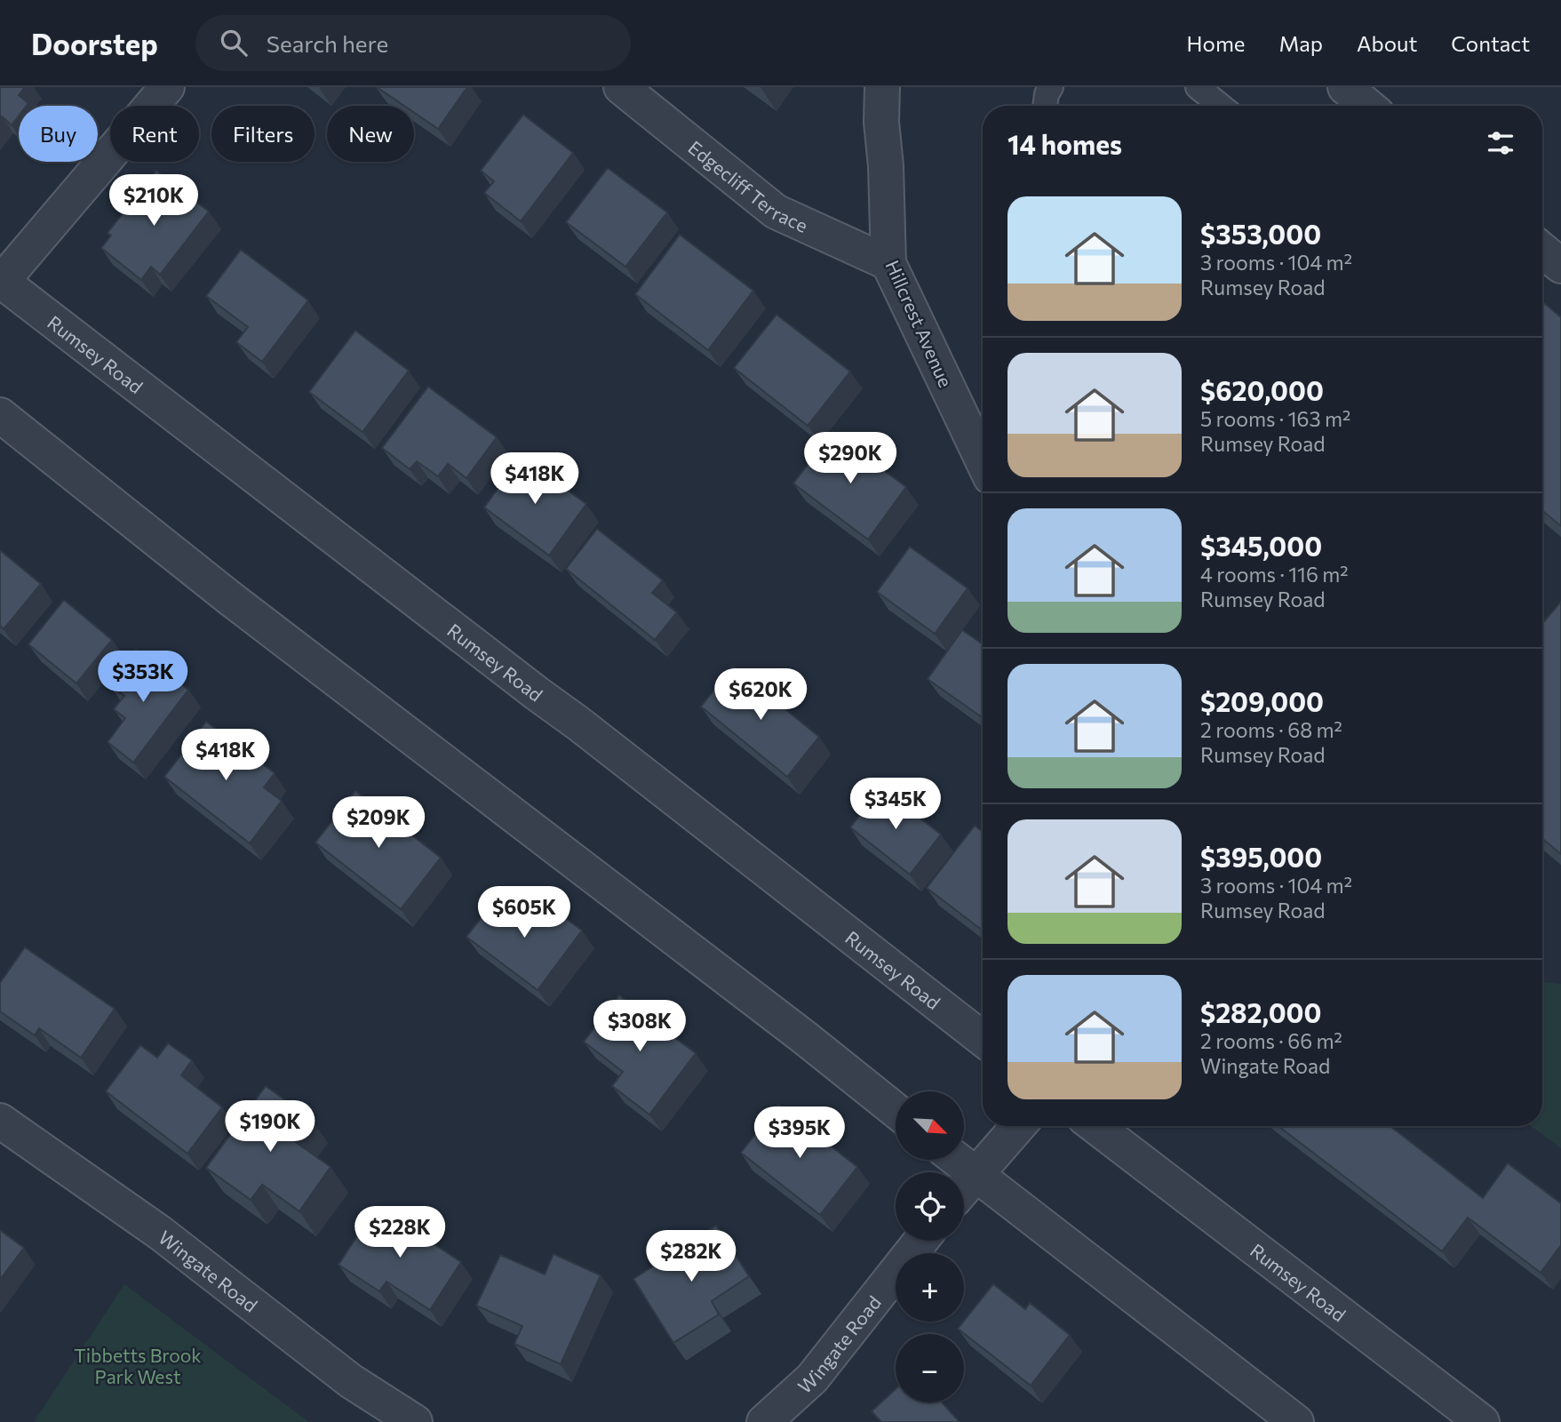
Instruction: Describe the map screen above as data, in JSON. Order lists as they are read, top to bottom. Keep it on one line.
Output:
{"streets":{"street":["Edgecliff Terrace","Hillcrest Avenue","Rumsey Road","Wingate Road"]},"crossings":[["Edgecliff Terrace","Hillcrest Avenue"]],"parks":["Tibbetts Brook Park West"],"north":"bottom right","page":{"header":"Doorstep","search":"Search here","nav":["Home","Map","About","Contact"],"chip":["Buy","Rent","Filters","New"],"heading":"14 homes","price":["$210K","$290K","$418K","$353K","$620K","$418K","$345K","$209K","$605K","$308K","$190K","$395K","$228K","$282K"],"list":[{"name":"$353,000","note":"3 rooms · 104 m² · Rumsey Road"},{"name":"$620,000","note":"5 rooms · 163 m² · Rumsey Road"},{"name":"$345,000","note":"4 rooms · 116 m² · Rumsey Road"},{"name":"$209,000","note":"2 rooms · 68 m² · Rumsey Road"},{"name":"$395,000","note":"3 rooms · 104 m² · Rumsey Road"},{"name":"$282,000","note":"2 rooms · 66 m² · Wingate Road"}],"map_buttons":["+","−"]}}
